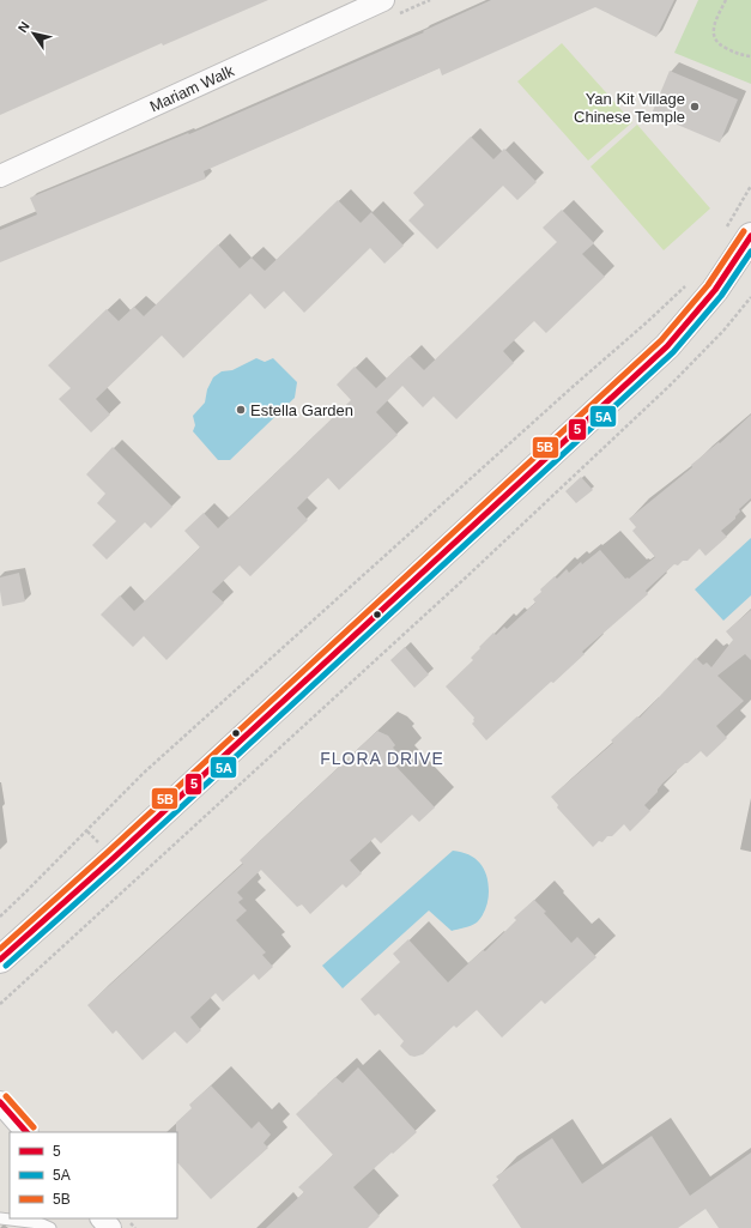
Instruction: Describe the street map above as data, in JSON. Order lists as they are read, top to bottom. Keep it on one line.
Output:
{"streets":{"street":["Mariam Walk"]},"districts":["FLORA DRIVE"],"places":["Yan Kit Village Chinese Temple","Estella Garden"],"lines":["transit line 5B","transit line 5","transit line 5A"],"legend":["5","5A","5B"],"north":"top left"}
